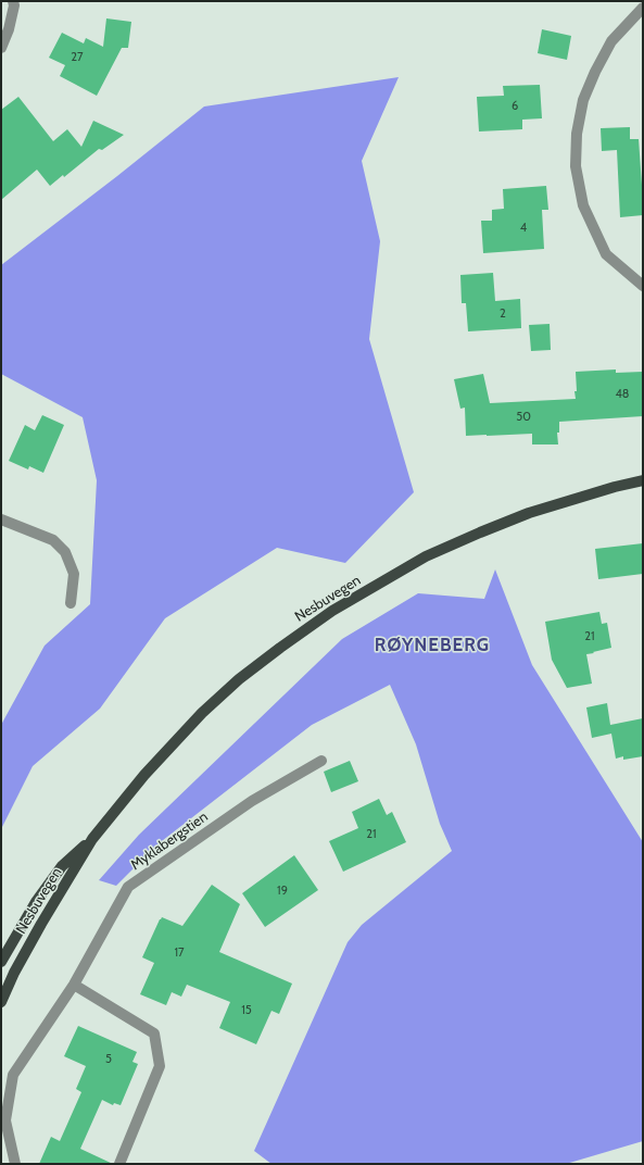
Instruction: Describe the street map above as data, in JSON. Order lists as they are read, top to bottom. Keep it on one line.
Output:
{"streets":{"main road":["Nesbuvegen"],"street":["Myklabergstien"]},"districts":["RØYNEBERG"],"house_numbers":["27","6","4","2","48","50","21","21","19","17","15","5"]}
